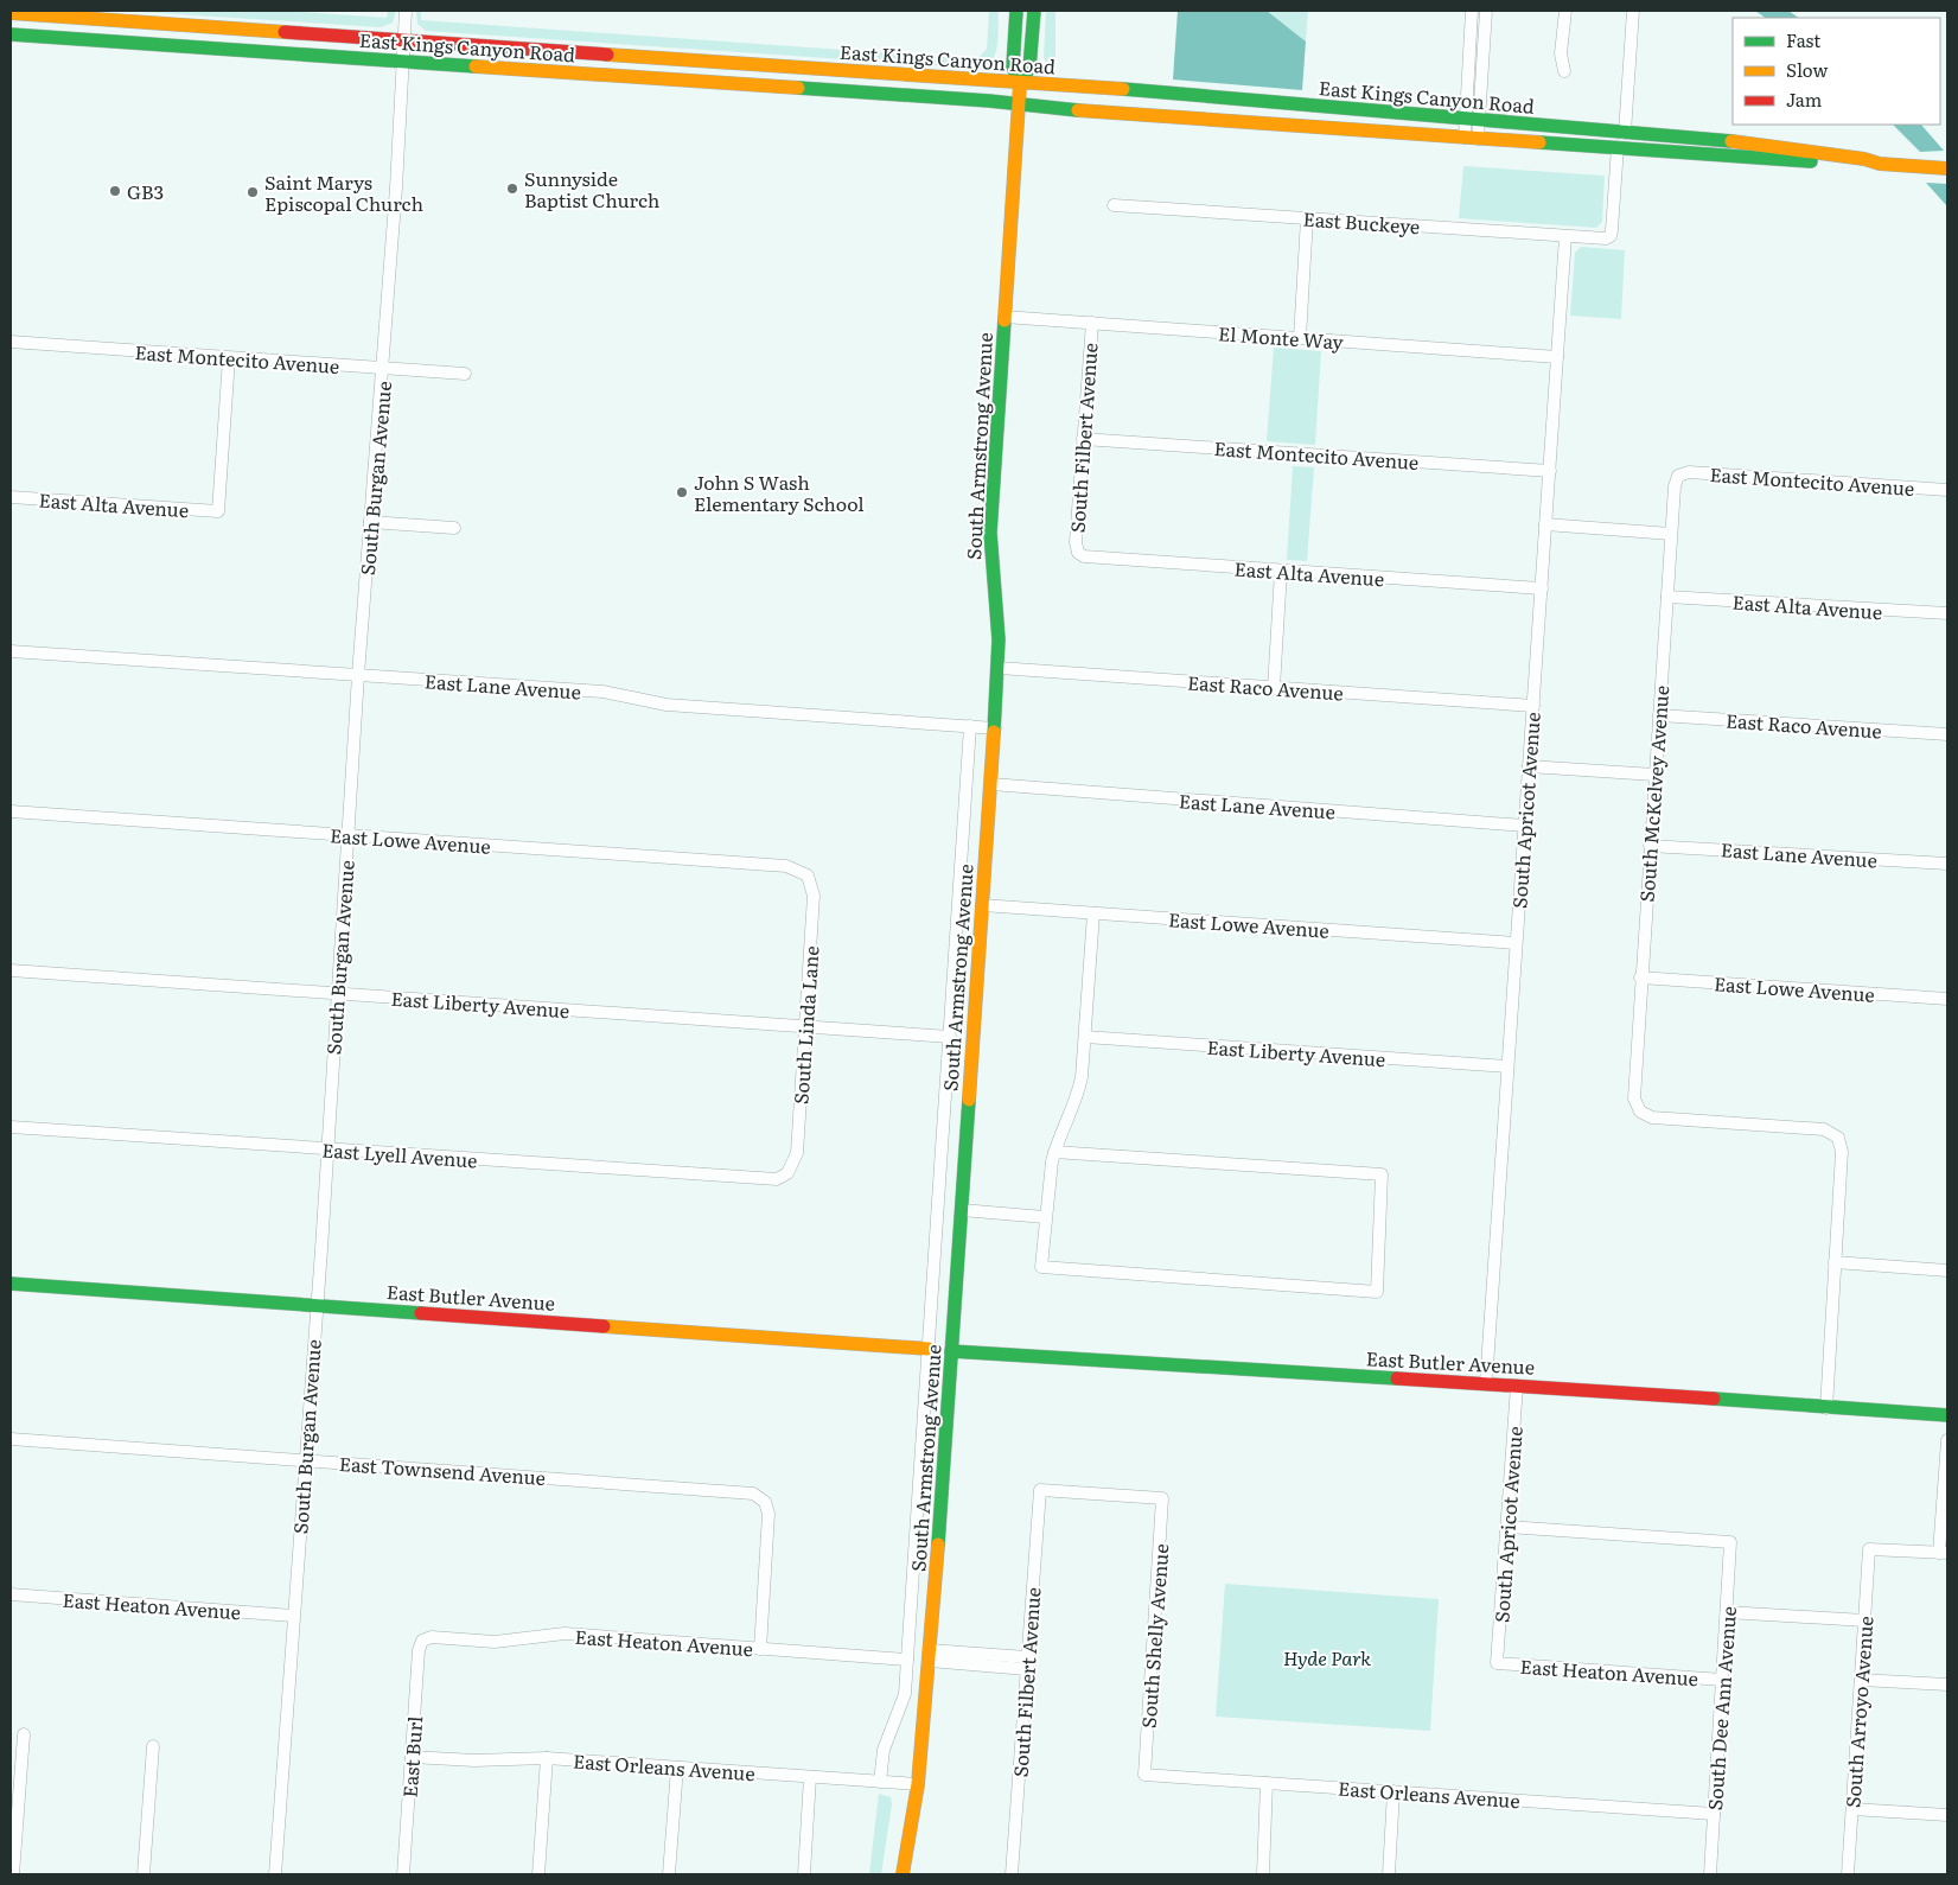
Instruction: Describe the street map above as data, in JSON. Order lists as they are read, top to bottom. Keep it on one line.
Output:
{"streets":{"main road":["East Kings Canyon Road","South Armstrong Avenue","East Butler Avenue"],"street":["East Buckeye","El Monte Way","East Montecito Avenue","South Filbert Avenue","South Burgan Avenue","East Alta Avenue","East Lane Avenue","East Raco Avenue","South McKelvey Avenue","South Apricot Avenue","East Lowe Avenue","East Liberty Avenue","South Linda Lane","East Lyell Avenue","East Townsend Avenue","East Heaton Avenue","South Shelly Avenue","South Dee Ann Avenue","South Arroyo Avenue","East Burl","East Orleans Avenue"]},"crossings":[["East Kings Canyon Road","East Buckeye"],["East Kings Canyon Road","South Armstrong Avenue"],["East Kings Canyon Road","South Burgan Avenue"],["East Buckeye","South Apricot Avenue"],["El Monte Way","South Filbert Avenue"],["El Monte Way","South Armstrong Avenue"],["El Monte Way","South Apricot Avenue"],["East Montecito Avenue","South Filbert Avenue"],["East Montecito Avenue","South Burgan Avenue"],["East Montecito Avenue","East Alta Avenue"],["East Montecito Avenue","South McKelvey Avenue"],["East Montecito Avenue","South Apricot Avenue"],["South Filbert Avenue","East Alta Avenue"],["South Filbert Avenue","South Shelly Avenue"],["South Armstrong Avenue","East Lane Avenue"],["South Armstrong Avenue","East Raco Avenue"],["South Armstrong Avenue","East Lowe Avenue"],["South Armstrong Avenue","East Liberty Avenue"],["South Armstrong Avenue","East Butler Avenue"],["South Armstrong Avenue","East Heaton Avenue"],["South Armstrong Avenue","East Orleans Avenue"],["South Burgan Avenue","East Lane Avenue"],["South Burgan Avenue","East Lowe Avenue"],["South Burgan Avenue","East Liberty Avenue"],["South Burgan Avenue","East Lyell Avenue"],["South Burgan Avenue","East Butler Avenue"],["South Burgan Avenue","East Townsend Avenue"],["South Burgan Avenue","East Heaton Avenue"],["East Alta Avenue","South McKelvey Avenue"],["East Alta Avenue","South Apricot Avenue"],["East Lane Avenue","South McKelvey Avenue"],["East Lane Avenue","South Apricot Avenue"],["East Raco Avenue","South McKelvey Avenue"],["East Raco Avenue","South Apricot Avenue"],["South McKelvey Avenue","East Lowe Avenue"],["South Apricot Avenue","East Lowe Avenue"],["South Apricot Avenue","East Liberty Avenue"],["South Apricot Avenue","East Butler Avenue"],["South Apricot Avenue","East Heaton Avenue"],["South Apricot Avenue","South Dee Ann Avenue"],["East Lowe Avenue","South Linda Lane"],["East Liberty Avenue","South Linda Lane"],["South Linda Lane","East Lyell Avenue"],["East Townsend Avenue","East Heaton Avenue"],["East Heaton Avenue","South Dee Ann Avenue"],["East Heaton Avenue","East Burl"],["South Shelly Avenue","East Orleans Avenue"],["South Dee Ann Avenue","East Orleans Avenue"],["East Burl","East Orleans Avenue"]],"parks":["Hyde Park"],"places":["Sunnyside Baptist Church","GB3","Saint Marys Episcopal Church","John S Wash Elementary School"],"legend":["Fast","Slow","Jam"]}
